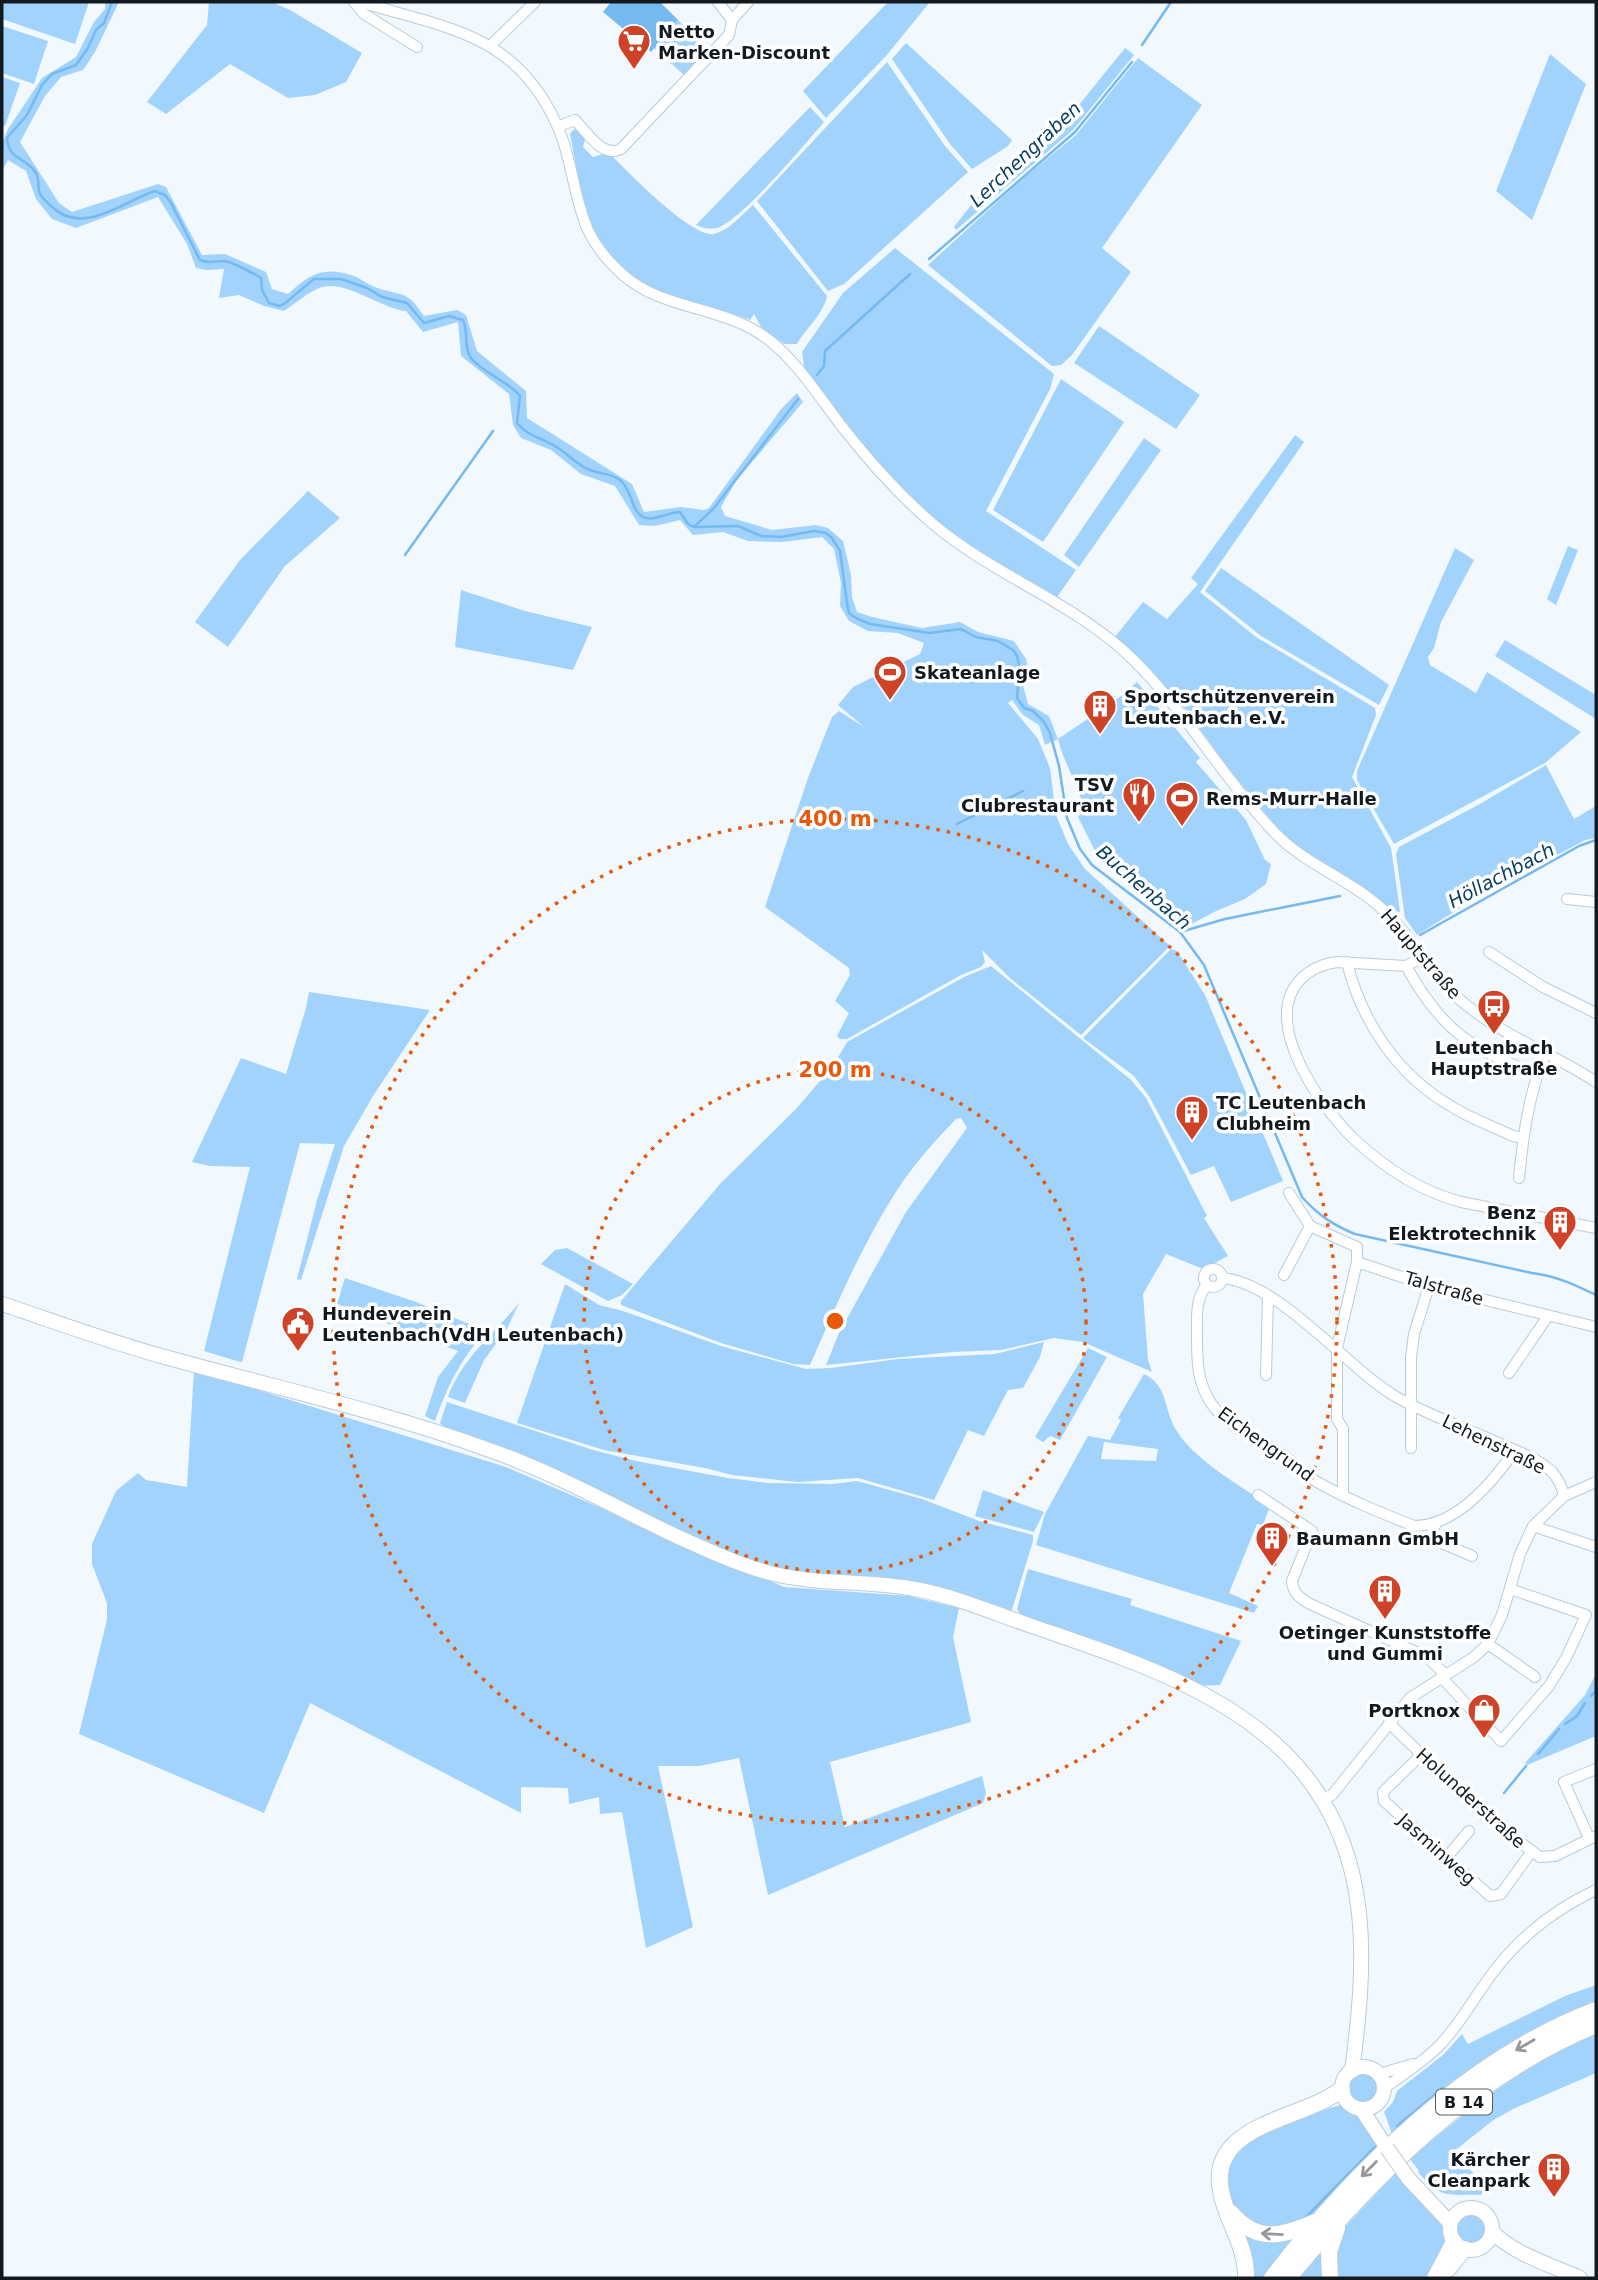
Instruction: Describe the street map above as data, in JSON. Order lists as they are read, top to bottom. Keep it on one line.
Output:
{"streets":{"highway":["B 14"],"street":["Hauptstraße","Talstraße","Eichengrund","Lehenstraße","Holunderstraße","Jasminweg"]},"crossings":[["Eichengrund","Lehenstraße"],["Holunderstraße","Jasminweg"]],"water":["Lerchengraben","Höllachbach","Buchenbach"],"places":{"supermarket":["Netto Marken-Discount"],"sports":["Skateanlage","Rems-Murr-Halle"],"building":["Sportschützenverein Leutenbach e.V.","TC Leutenbach Clubheim","Benz Elektrotechnik","Baumann GmbH","Oetinger Kunststoffe und Gummi","Kärcher Cleanpark"],"restaurant":["TSV Clubrestaurant"],"bus stop":["Leutenbach Hauptstraße"],"public building":["Hundeverein Leutenbach(VdH Leutenbach)"],"shop":["Portknox"]},"rings":["400 m","200 m"]}
